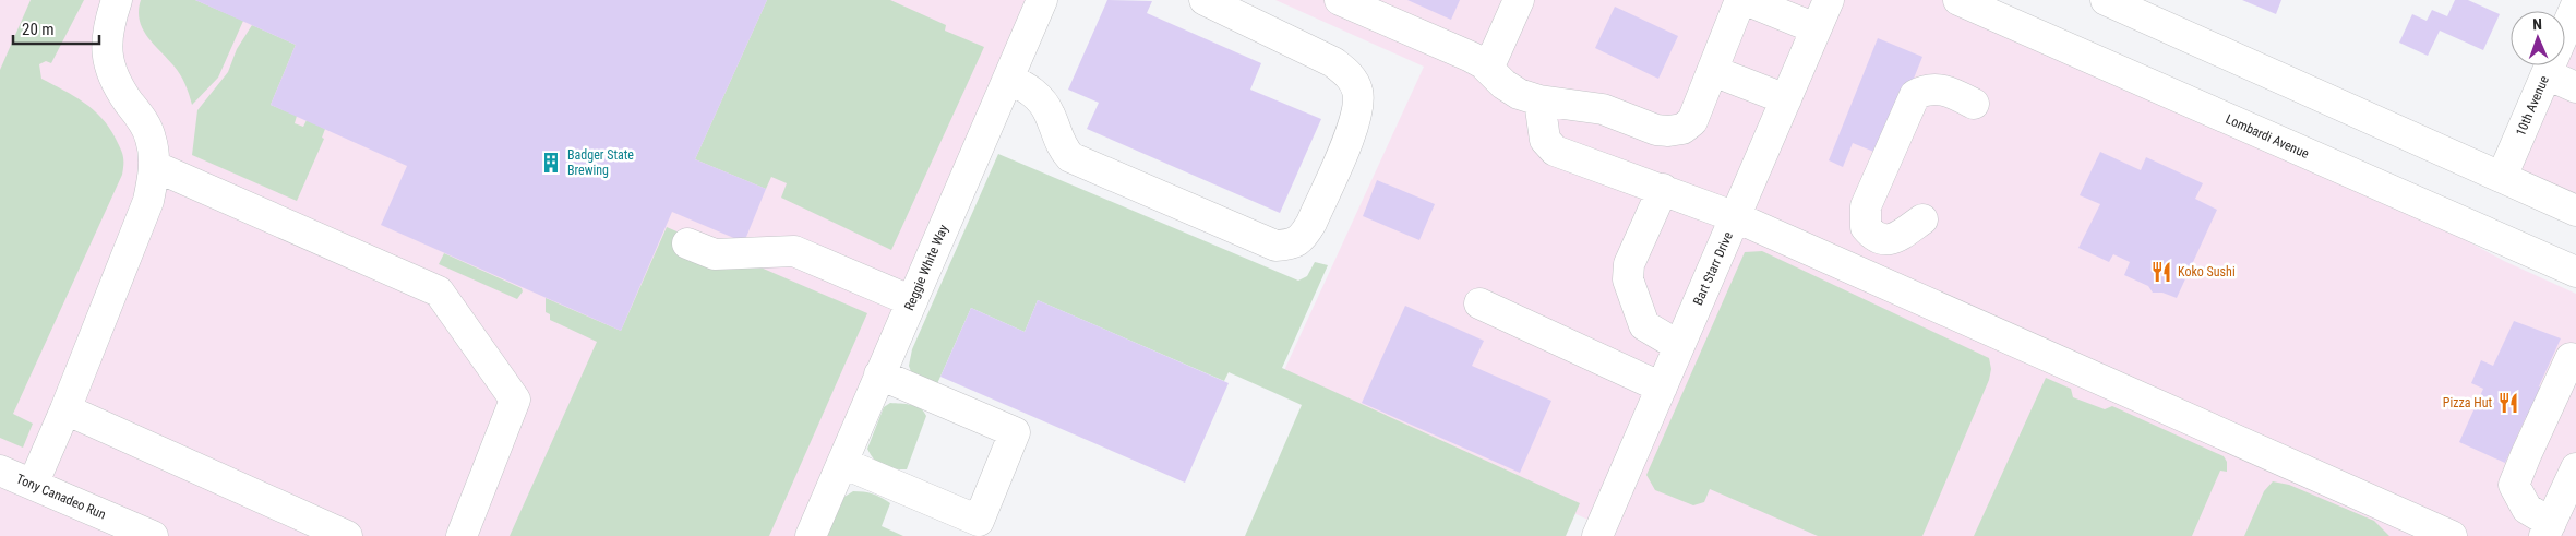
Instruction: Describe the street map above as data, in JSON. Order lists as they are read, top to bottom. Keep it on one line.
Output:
{"streets":{"street":["10th Avenue","Lombardi Avenue","Reggie White Way","Bart Starr Drive","Tony Canadeo Run"]},"places":{"building":["Badger State Brewing"],"restaurant":["Koko Sushi","Pizza Hut"]},"scale_bar":"20 m","north":"top"}
